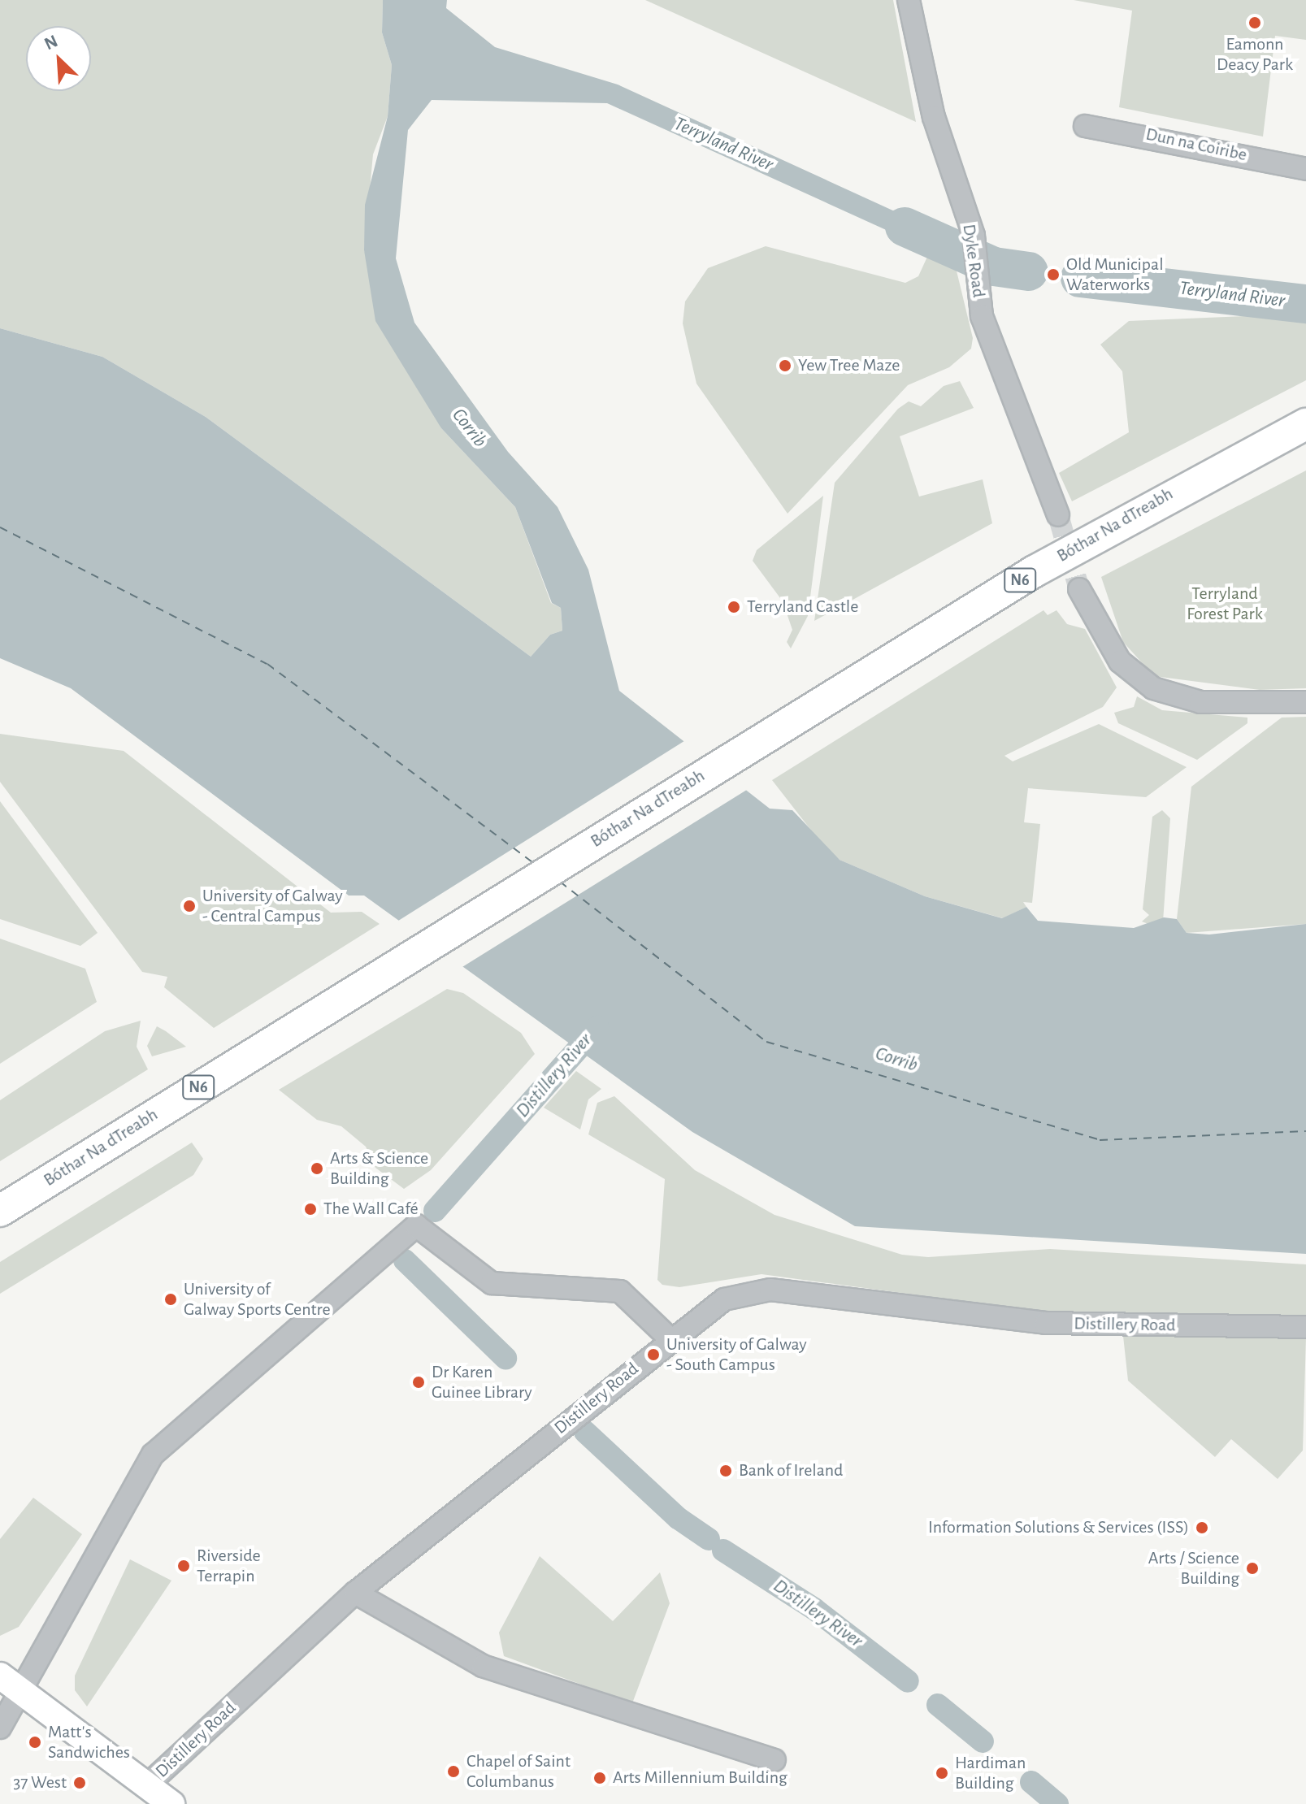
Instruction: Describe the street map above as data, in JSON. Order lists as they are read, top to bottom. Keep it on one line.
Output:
{"streets":{"highway":["Bóthar Na dTreabh","N6"],"street":["Dun na Coiribe","Dyke Road","Distillery Road"]},"water":["Terryland River","Corrib","Distillery River"],"parks":["Terryland Forest Park"],"places":["Eamonn Deacy Park","Old Municipal Waterworks","Yew Tree Maze","Terryland Castle","University of Galway - Central Campus","Arts & Science Building","The Wall Café","University of Galway Sports Centre","University of Galway - South Campus","Dr Karen Guinee Library","Bank of Ireland","Information Solutions & Services (ISS)","Riverside Terrapin","Arts / Science Building","Matt's Sandwiches","Chapel of Saint Columbanus","Hardiman Building","Arts Millennium Building","37 West"],"north":"top left"}
